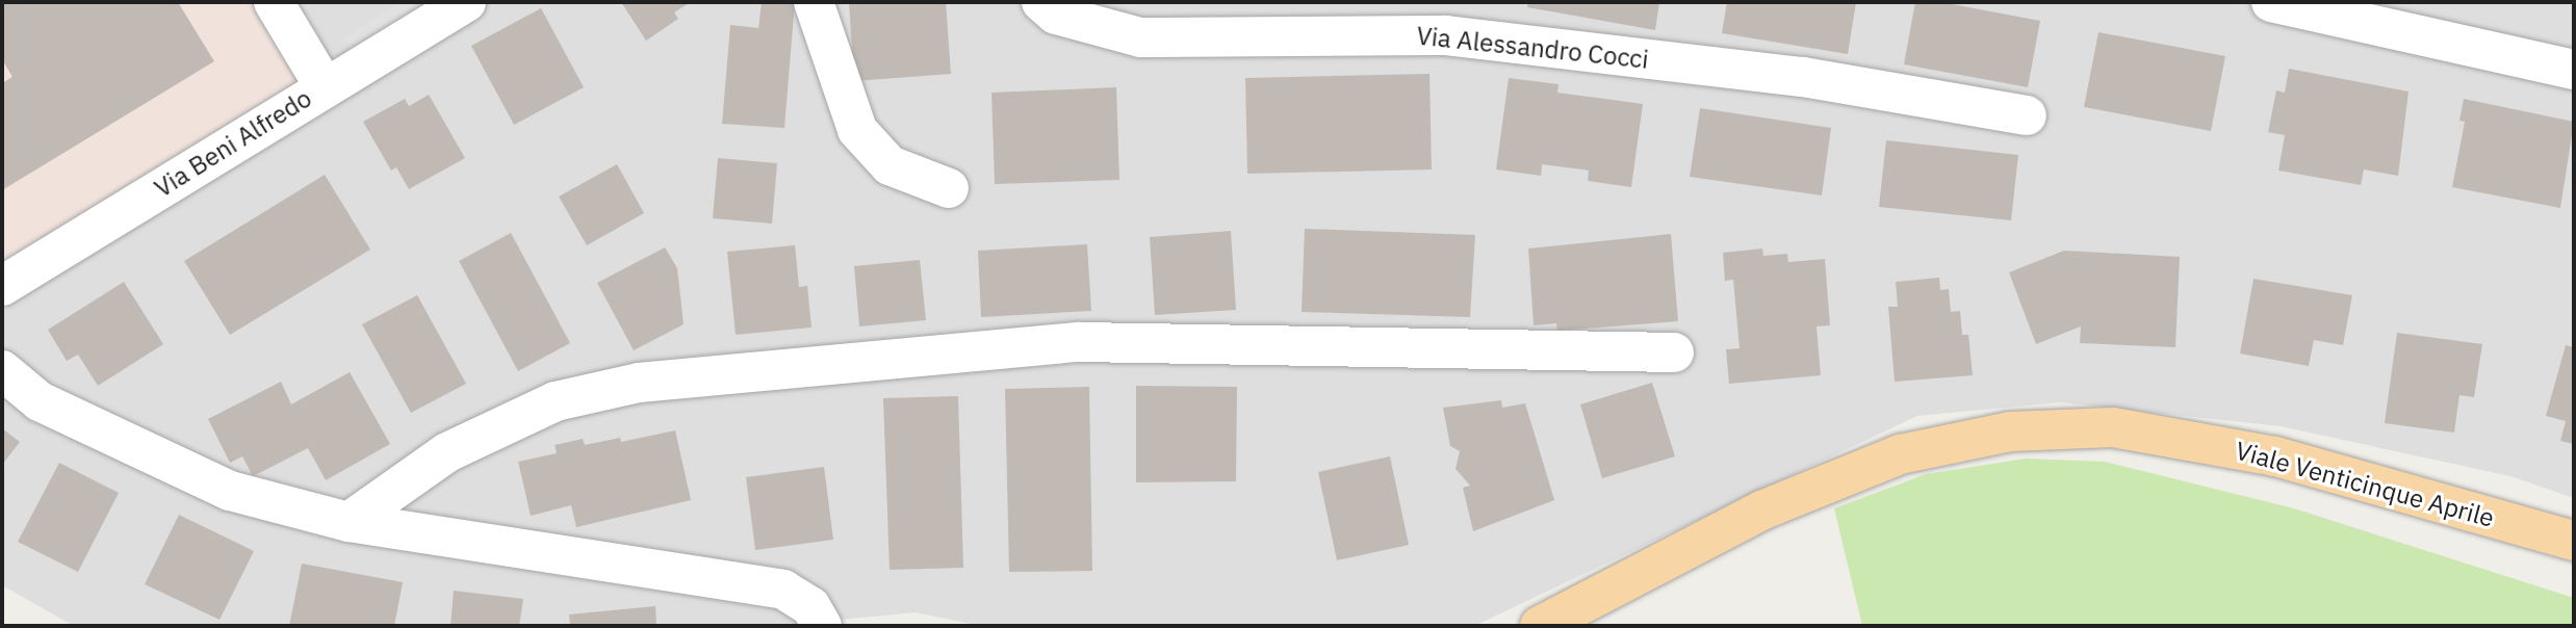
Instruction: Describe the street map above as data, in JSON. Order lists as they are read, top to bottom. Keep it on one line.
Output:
{"streets":{"main road":["Viale Venticinque Aprile"],"street":["Via Alessandro Cocci","Via Beni Alfredo"]}}
